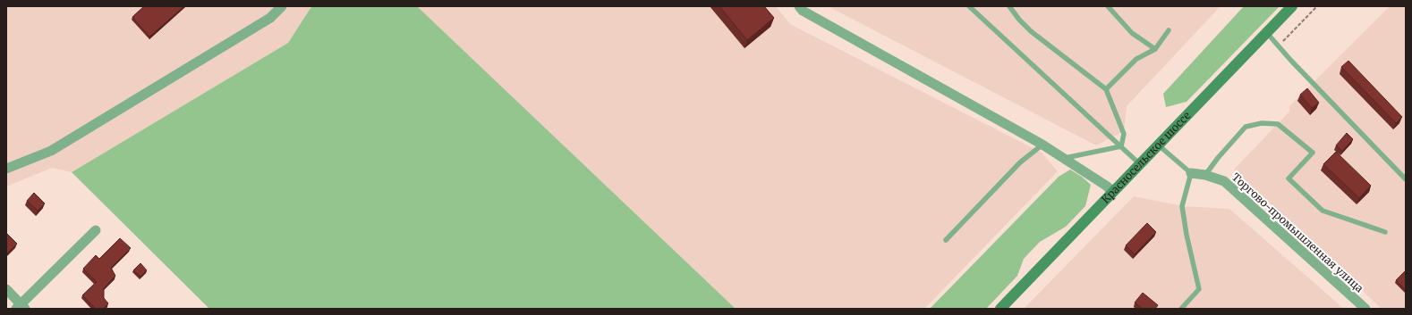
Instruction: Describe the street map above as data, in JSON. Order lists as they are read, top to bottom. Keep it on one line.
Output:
{"streets":{"main road":["Красносельское шоссе"],"street":["Торгово-промышленная улица"]}}
